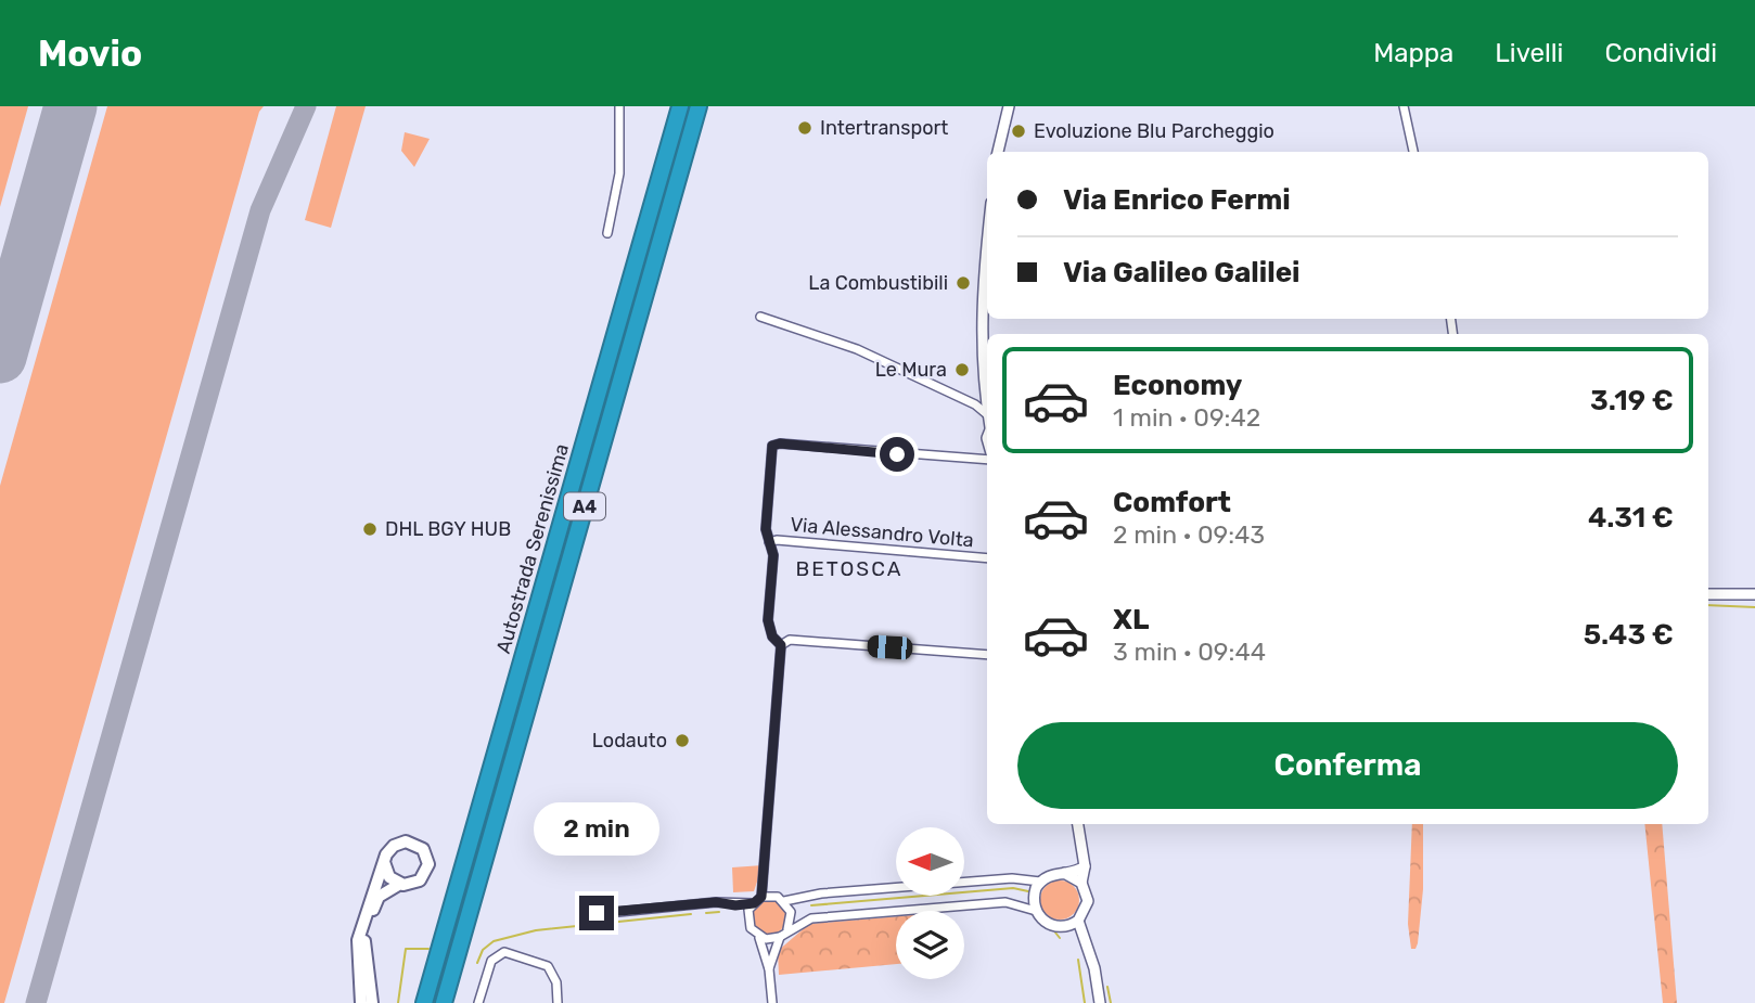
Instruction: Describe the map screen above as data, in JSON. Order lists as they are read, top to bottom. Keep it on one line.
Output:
{"streets":{"highway":["A4","Autostrada Serenissima"],"street":["Via Alessandro Volta"]},"districts":["BETOSCA"],"places":["Intertransport","Evoluzione Blu Parcheggio","La Combustibili","Le Mura","DHL BGY HUB","Lodauto"],"north":"left","page":{"header":"Movio","nav":["Mappa","Livelli","Condividi"],"banner":["Via Enrico Fermi","Via Galileo Galilei"],"list":[{"name":"Economy","note":"1 min · 09:42","value":"3.19 €"},{"name":"Comfort","note":"2 min · 09:43","value":"4.31 €"},{"name":"XL","note":"3 min · 09:44","value":"5.43 €"}],"buttons":"Conferma","bubble":"2 min"}}
